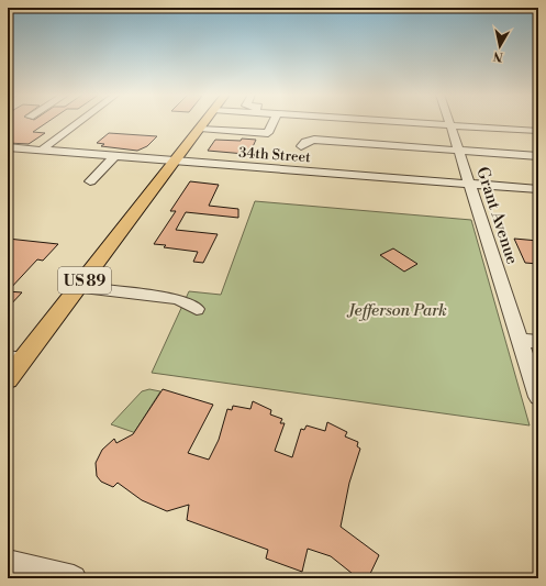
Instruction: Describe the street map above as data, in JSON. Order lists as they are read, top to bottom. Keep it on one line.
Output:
{"streets":{"main road":["US 89"],"street":["34th Street","Grant Avenue"]},"crossings":[["34th Street","Grant Avenue"],["34th Street","US 89"]],"parks":["Jefferson Park"],"north":"bottom"}
